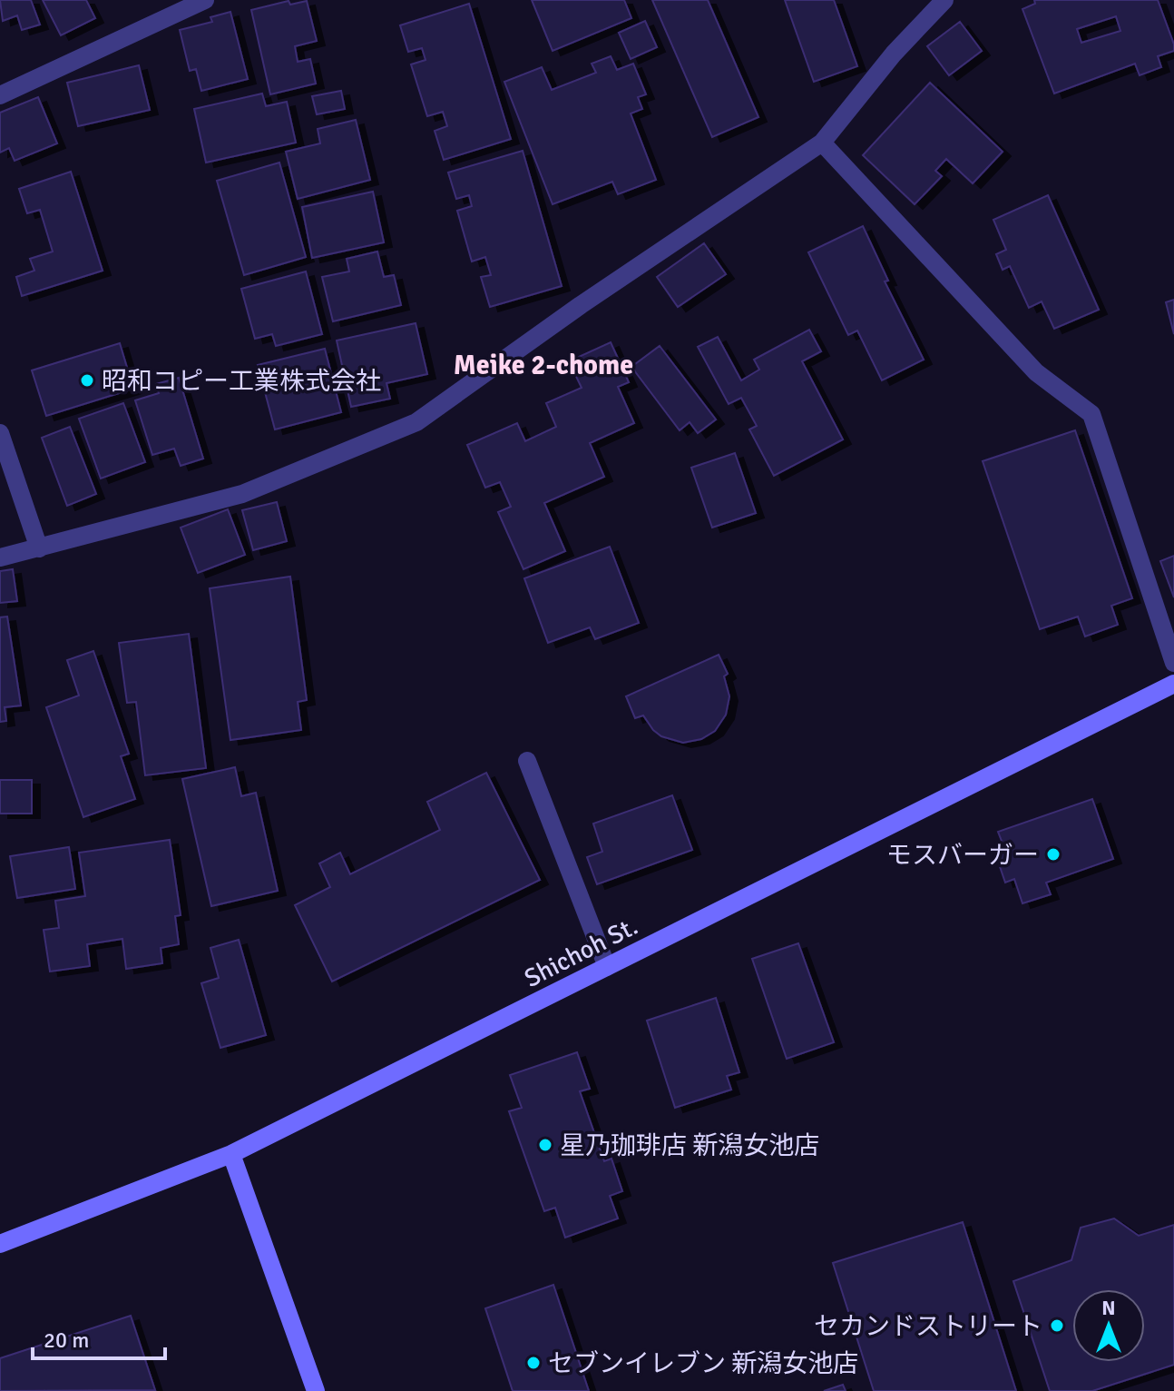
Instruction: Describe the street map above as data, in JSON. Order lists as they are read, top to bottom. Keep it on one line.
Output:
{"streets":{"street":["Shichoh St."]},"districts":["Meike 2-chome"],"places":["昭和コピー工業株式会社","モスバーガー","星乃珈琲店 新潟女池店","セカンドストリート","セブンイレブン 新潟女池店"],"scale_bar":"20 m","north":"top"}
